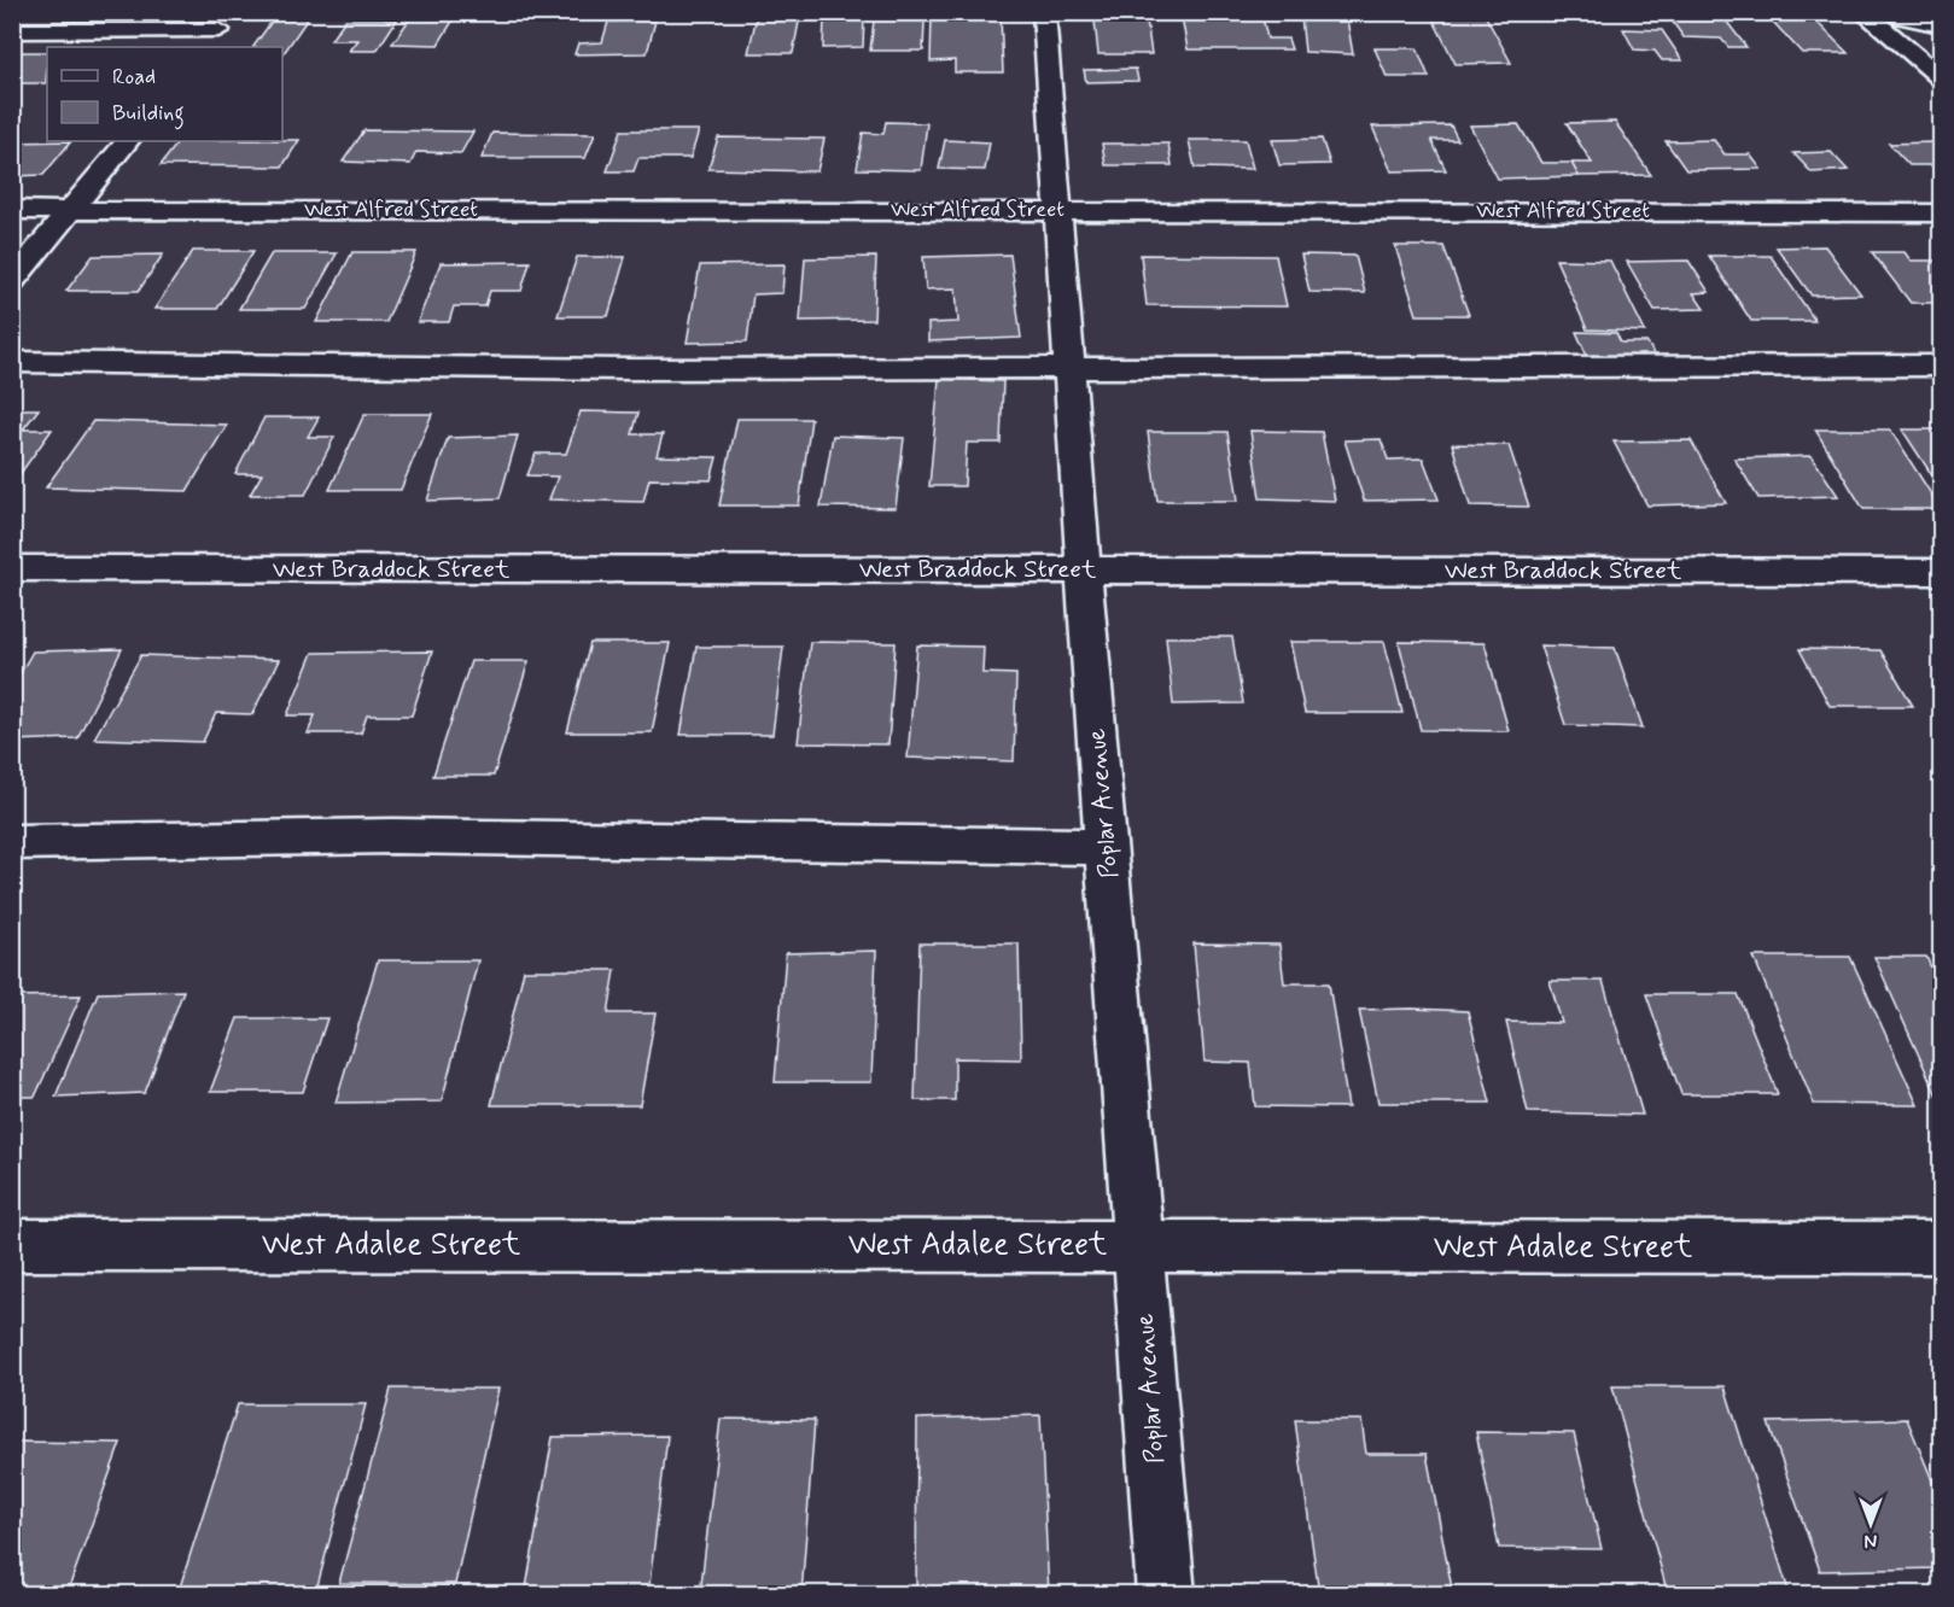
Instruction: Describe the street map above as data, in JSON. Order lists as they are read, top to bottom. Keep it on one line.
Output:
{"streets":{"street":["West Alfred Street","West Braddock Street","Poplar Avenue","West Adalee Street"]},"crossings":[["West Alfred Street","Poplar Avenue"],["West Braddock Street","Poplar Avenue"],["Poplar Avenue","West Adalee Street"]],"legend":["Road","Building"],"north":"bottom"}
